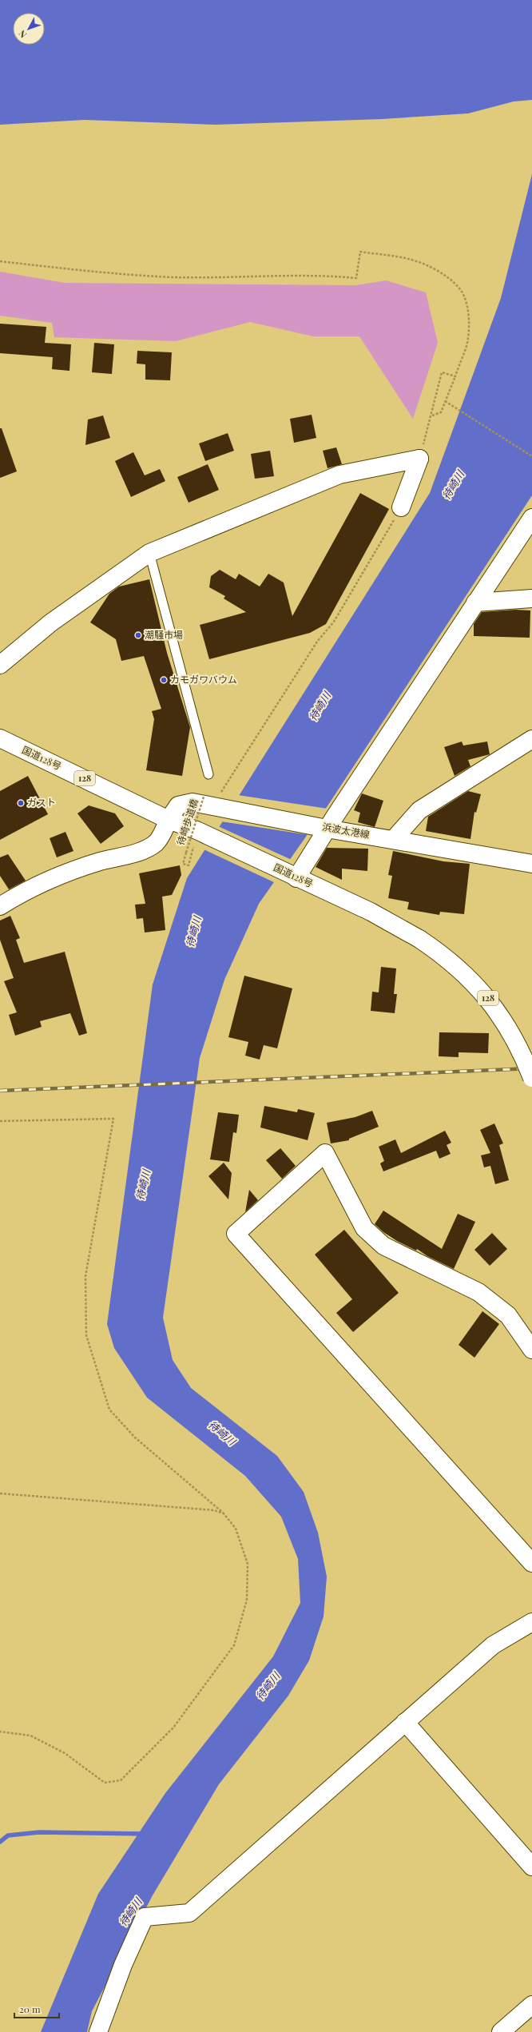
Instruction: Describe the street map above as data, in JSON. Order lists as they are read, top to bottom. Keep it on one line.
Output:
{"streets":{"main road":["国道128号","128","浜波太港線"],"path":["待崎歩道橋"]},"crossings":[["国道128号","待崎歩道橋"],["国道128号","浜波太港線"],["待崎歩道橋","浜波太港線"]],"water":["待崎川"],"places":["潮騒市場","カモガワバウム","ガスト"],"scale_bar":"20 m","north":"bottom left"}
